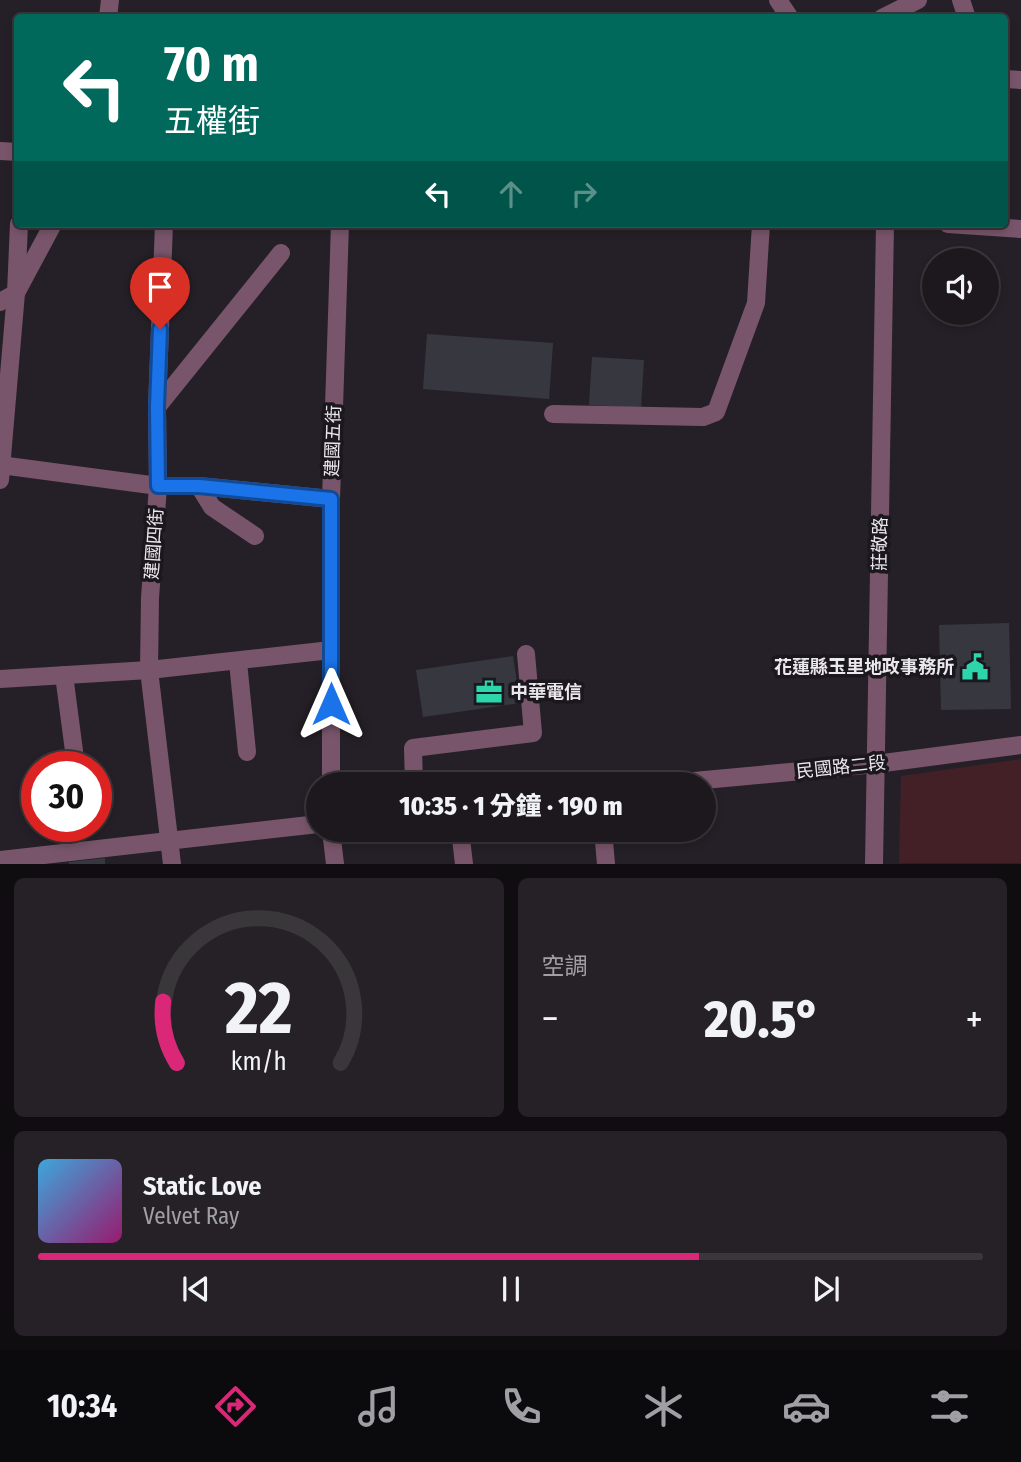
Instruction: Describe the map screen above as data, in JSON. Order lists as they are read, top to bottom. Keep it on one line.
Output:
{"streets":{"street":["建國五街","建國四街","莊敬路","民國路二段"]},"crossings":[["莊敬路","民國路二段"]],"places":{"public building":["花蓮縣玉里地政事務所"],"office":["中華電信"]},"page":{"turn":["70 m","五權街"],"limit":"30","trip":"10:35 · 1 分鐘 · 190 m","tile":"空調","heat":["−","20.5°","+"],"song":["Static Love","Velvet Ray"],"tabs":"10:34","gauge":["22","km/h"]}}
